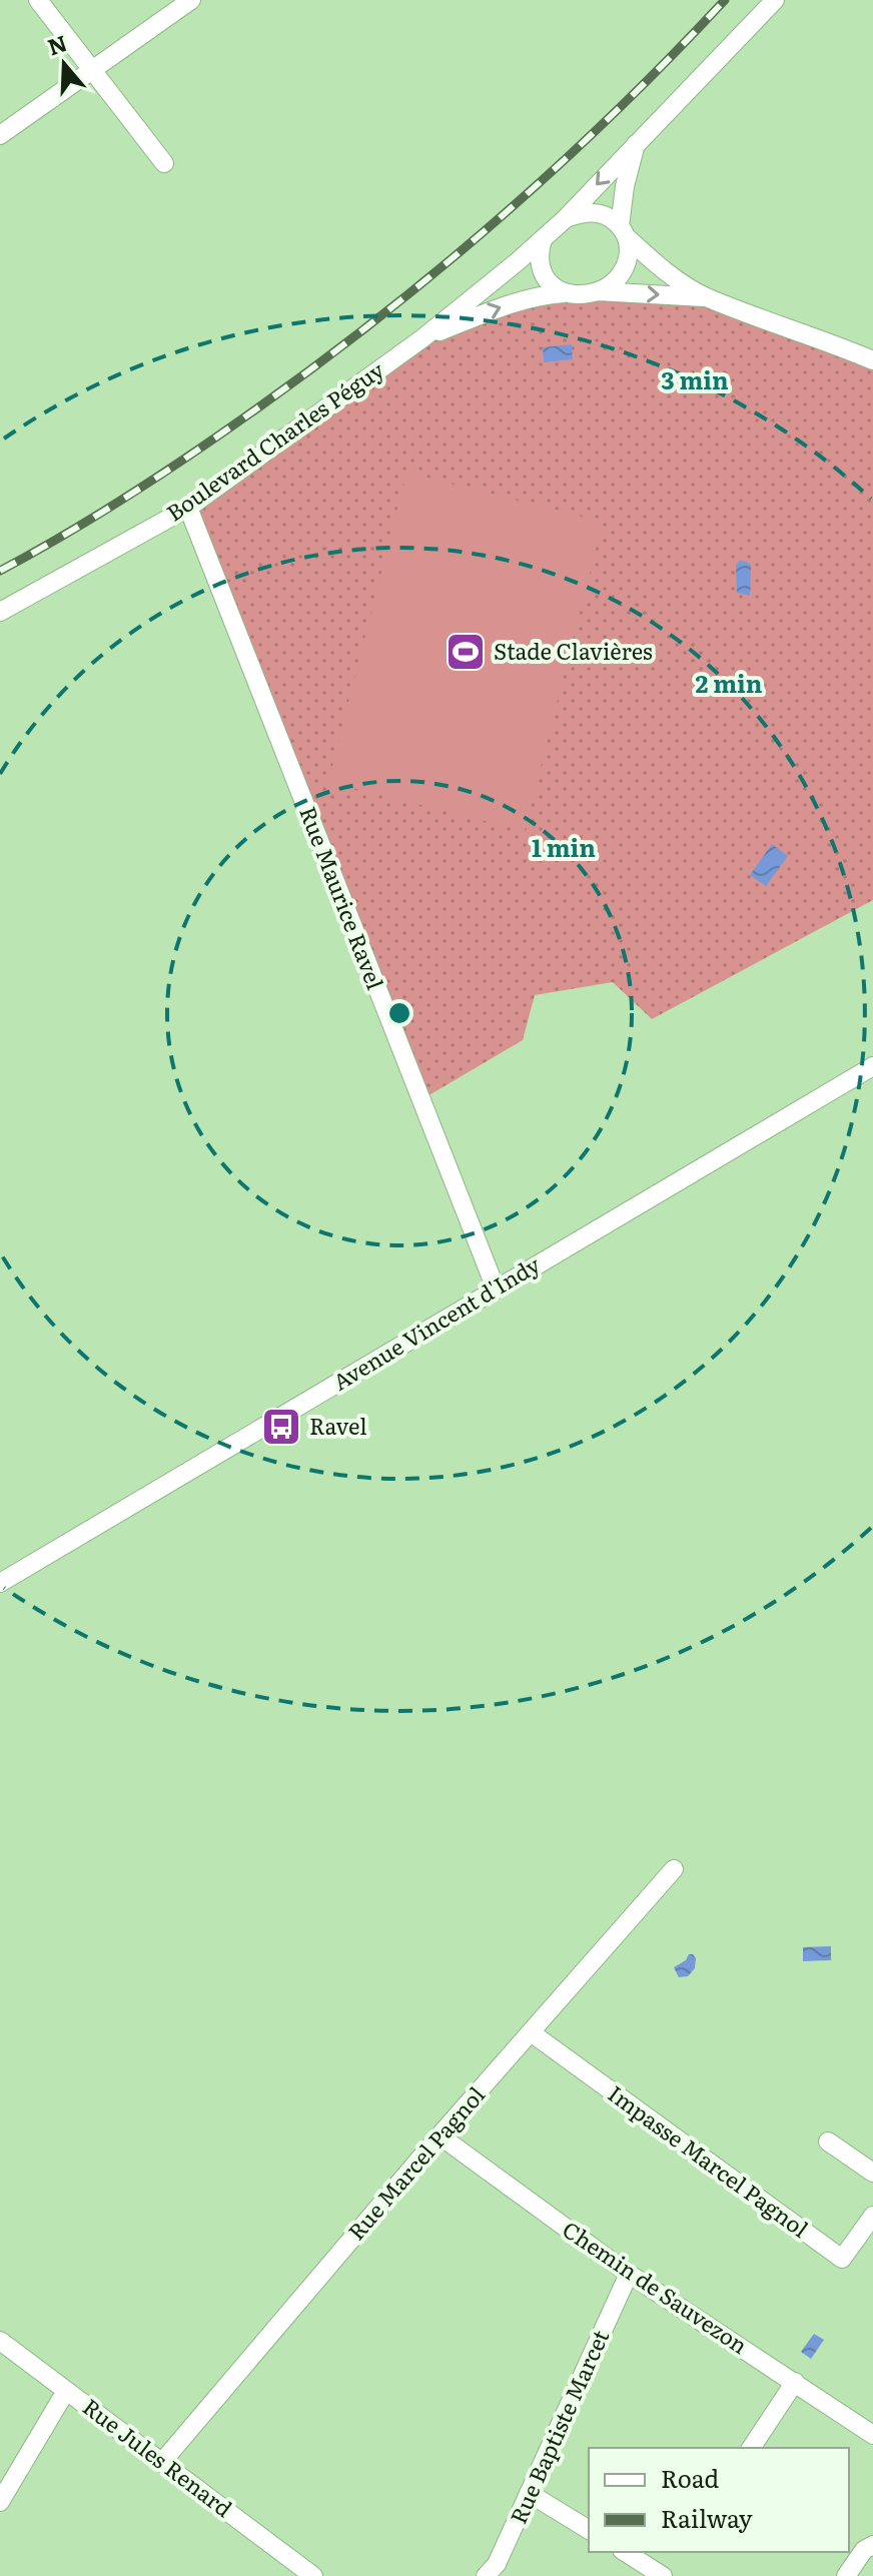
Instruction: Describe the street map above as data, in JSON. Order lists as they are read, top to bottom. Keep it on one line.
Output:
{"streets":{"street":["Boulevard Charles Péguy","Rue Maurice Ravel","Avenue Vincent d'Indy","Impasse Marcel Pagnol","Rue Marcel Pagnol","Chemin de Sauvezon","Rue Baptiste Marcet","Rue Jules Renard"]},"crossings":[["Boulevard Charles Péguy","Rue Maurice Ravel"],["Rue Maurice Ravel","Avenue Vincent d'Indy"],["Impasse Marcel Pagnol","Rue Marcel Pagnol"],["Rue Marcel Pagnol","Chemin de Sauvezon"],["Rue Marcel Pagnol","Rue Jules Renard"],["Chemin de Sauvezon","Rue Baptiste Marcet"]],"places":{"sports":["Stade Clavières"],"bus stop":["Ravel"]},"legend":["Road","Railway"],"north":"top","rings":["3 min","2 min","1 min"]}
